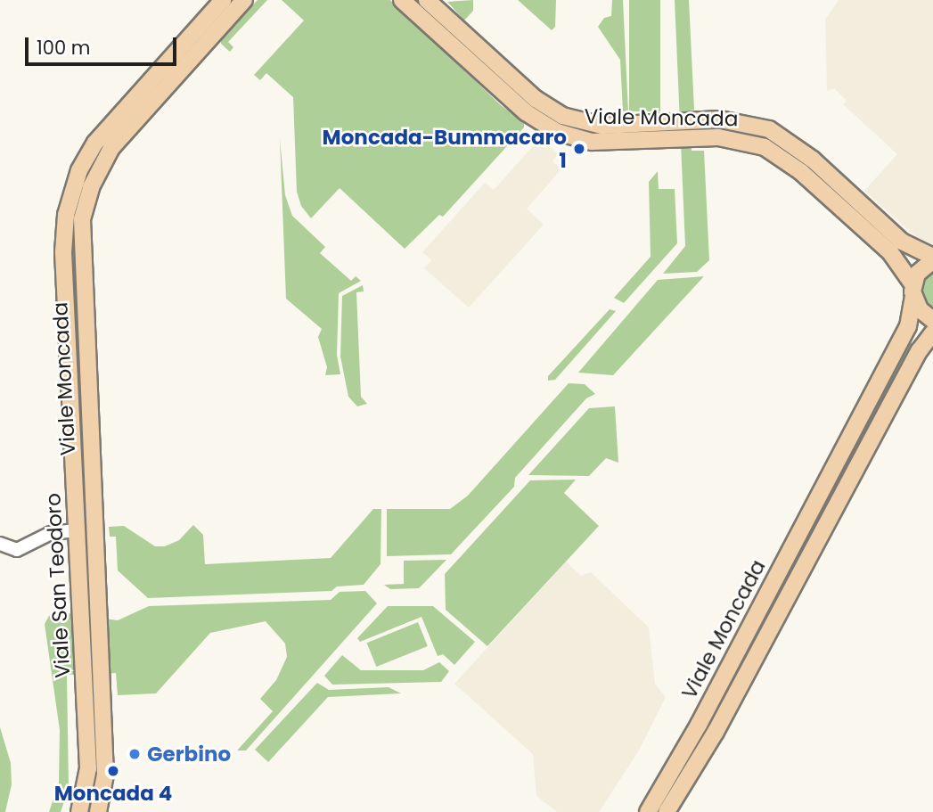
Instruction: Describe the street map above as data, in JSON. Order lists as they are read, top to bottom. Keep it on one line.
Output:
{"streets":{"main road":["Viale Moncada","Viale San Teodoro"]},"crossings":[["Viale Moncada","Viale San Teodoro"]],"places":["Moncada-Bummacaro 1","Gerbino","Moncada 4"],"scale_bar":"100 m"}
